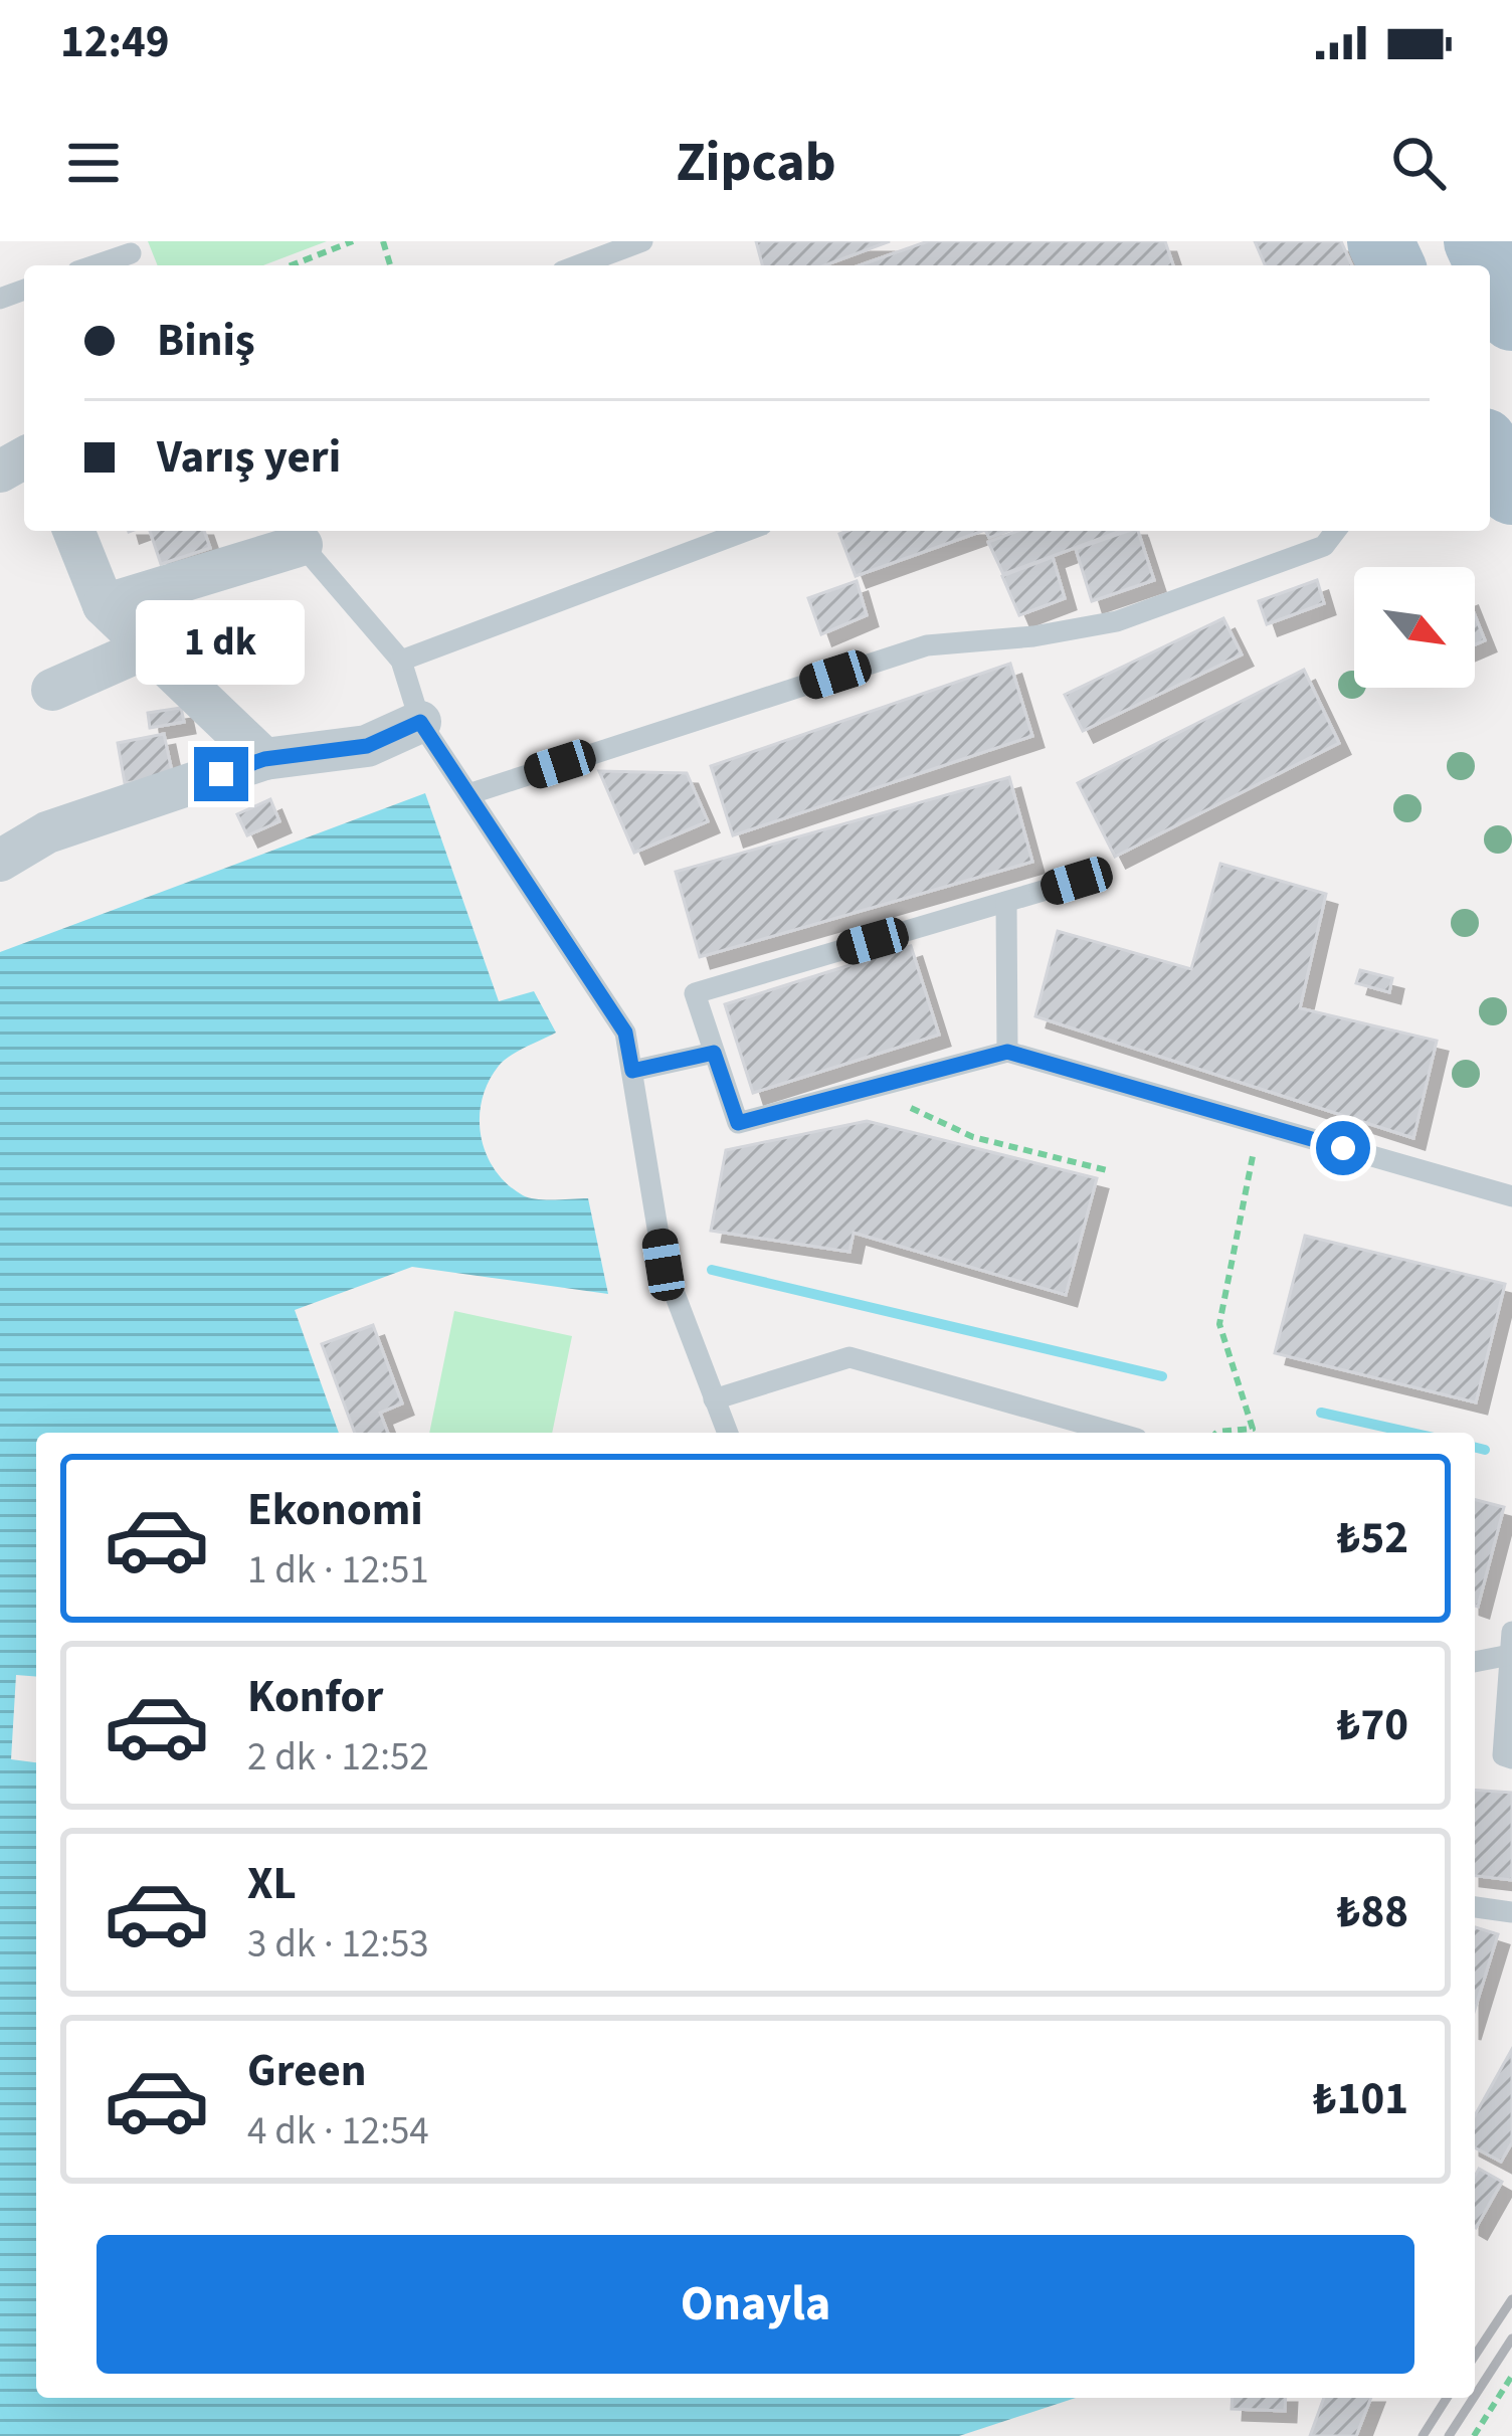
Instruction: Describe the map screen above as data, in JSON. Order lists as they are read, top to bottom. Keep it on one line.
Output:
{"north":"bottom right","page":{"status":"12:49","header":"Zipcab","banner":["Biniş","Varış yeri"],"bubble":"1 dk","list":[{"name":"Ekonomi","note":"1 dk · 12:51","value":"₺52"},{"name":"Konfor","note":"2 dk · 12:52","value":"₺70"},{"name":"XL","note":"3 dk · 12:53","value":"₺88"},{"name":"Green","note":"4 dk · 12:54","value":"₺101"}],"buttons":"Onayla"}}
